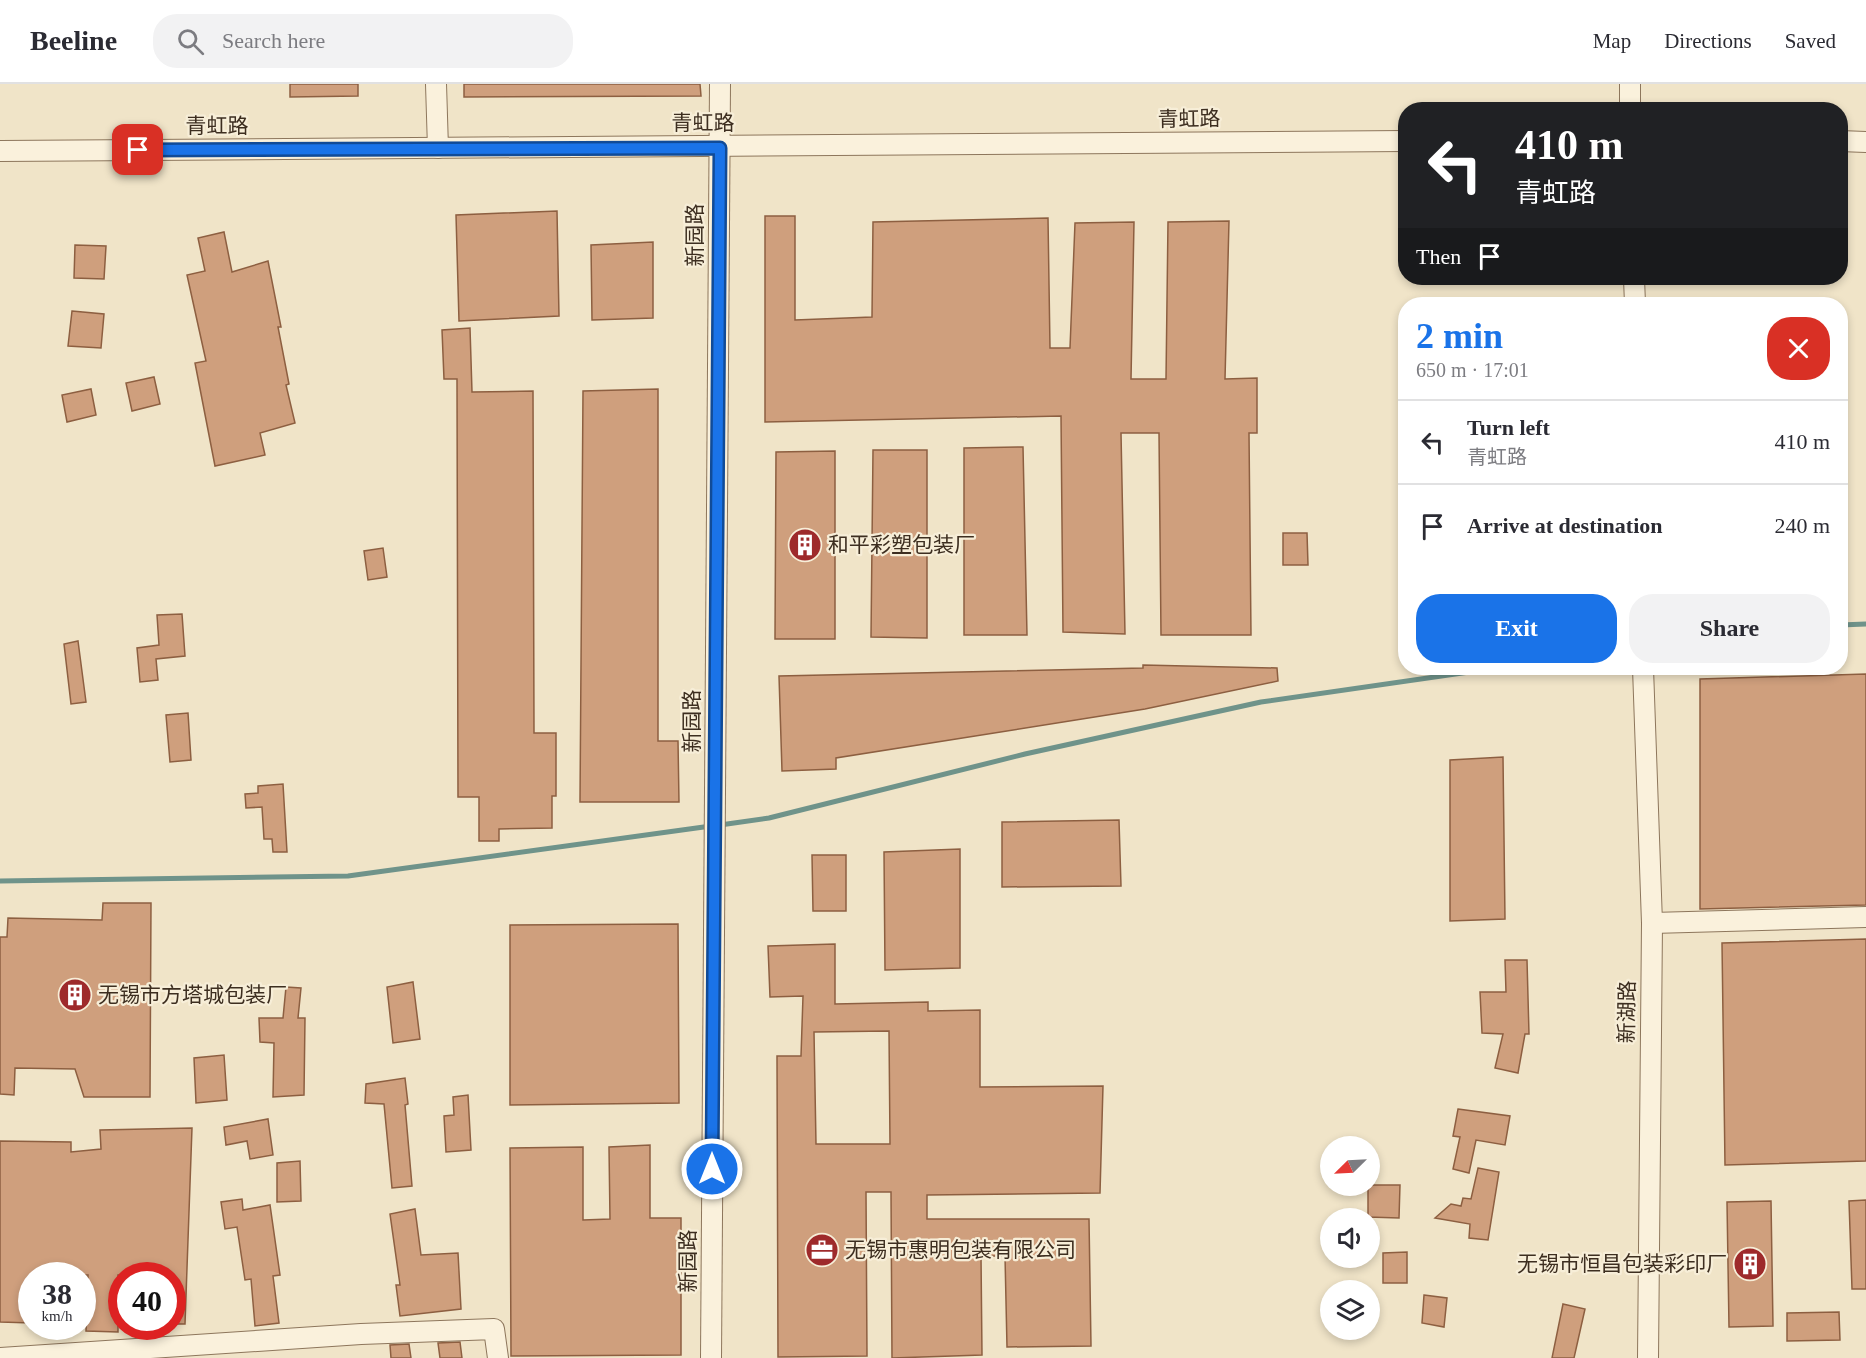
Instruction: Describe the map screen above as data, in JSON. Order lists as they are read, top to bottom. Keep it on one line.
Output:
{"streets":{"street":["青虹路","新园路","新湖路"]},"crossings":[["青虹路","新园路"]],"places":{"building":["和平彩塑包装厂","无锡市方塔城包装厂","无锡市恒昌包装彩印厂"],"office":["无锡市惠明包装有限公司"]},"north":"bottom left","page":{"header":"Beeline","search":"Search here","nav":["Map","Directions","Saved"],"turn":["410 m","青虹路"],"then":"Then","heading":["2 min","650 m · 17:01"],"list":[{"name":"Turn left","note":"青虹路","value":"410 m"},{"name":"Arrive at destination","value":"240 m"}],"buttons":["Exit","Share"],"speed":"38 km/h","limit":"40"}}
